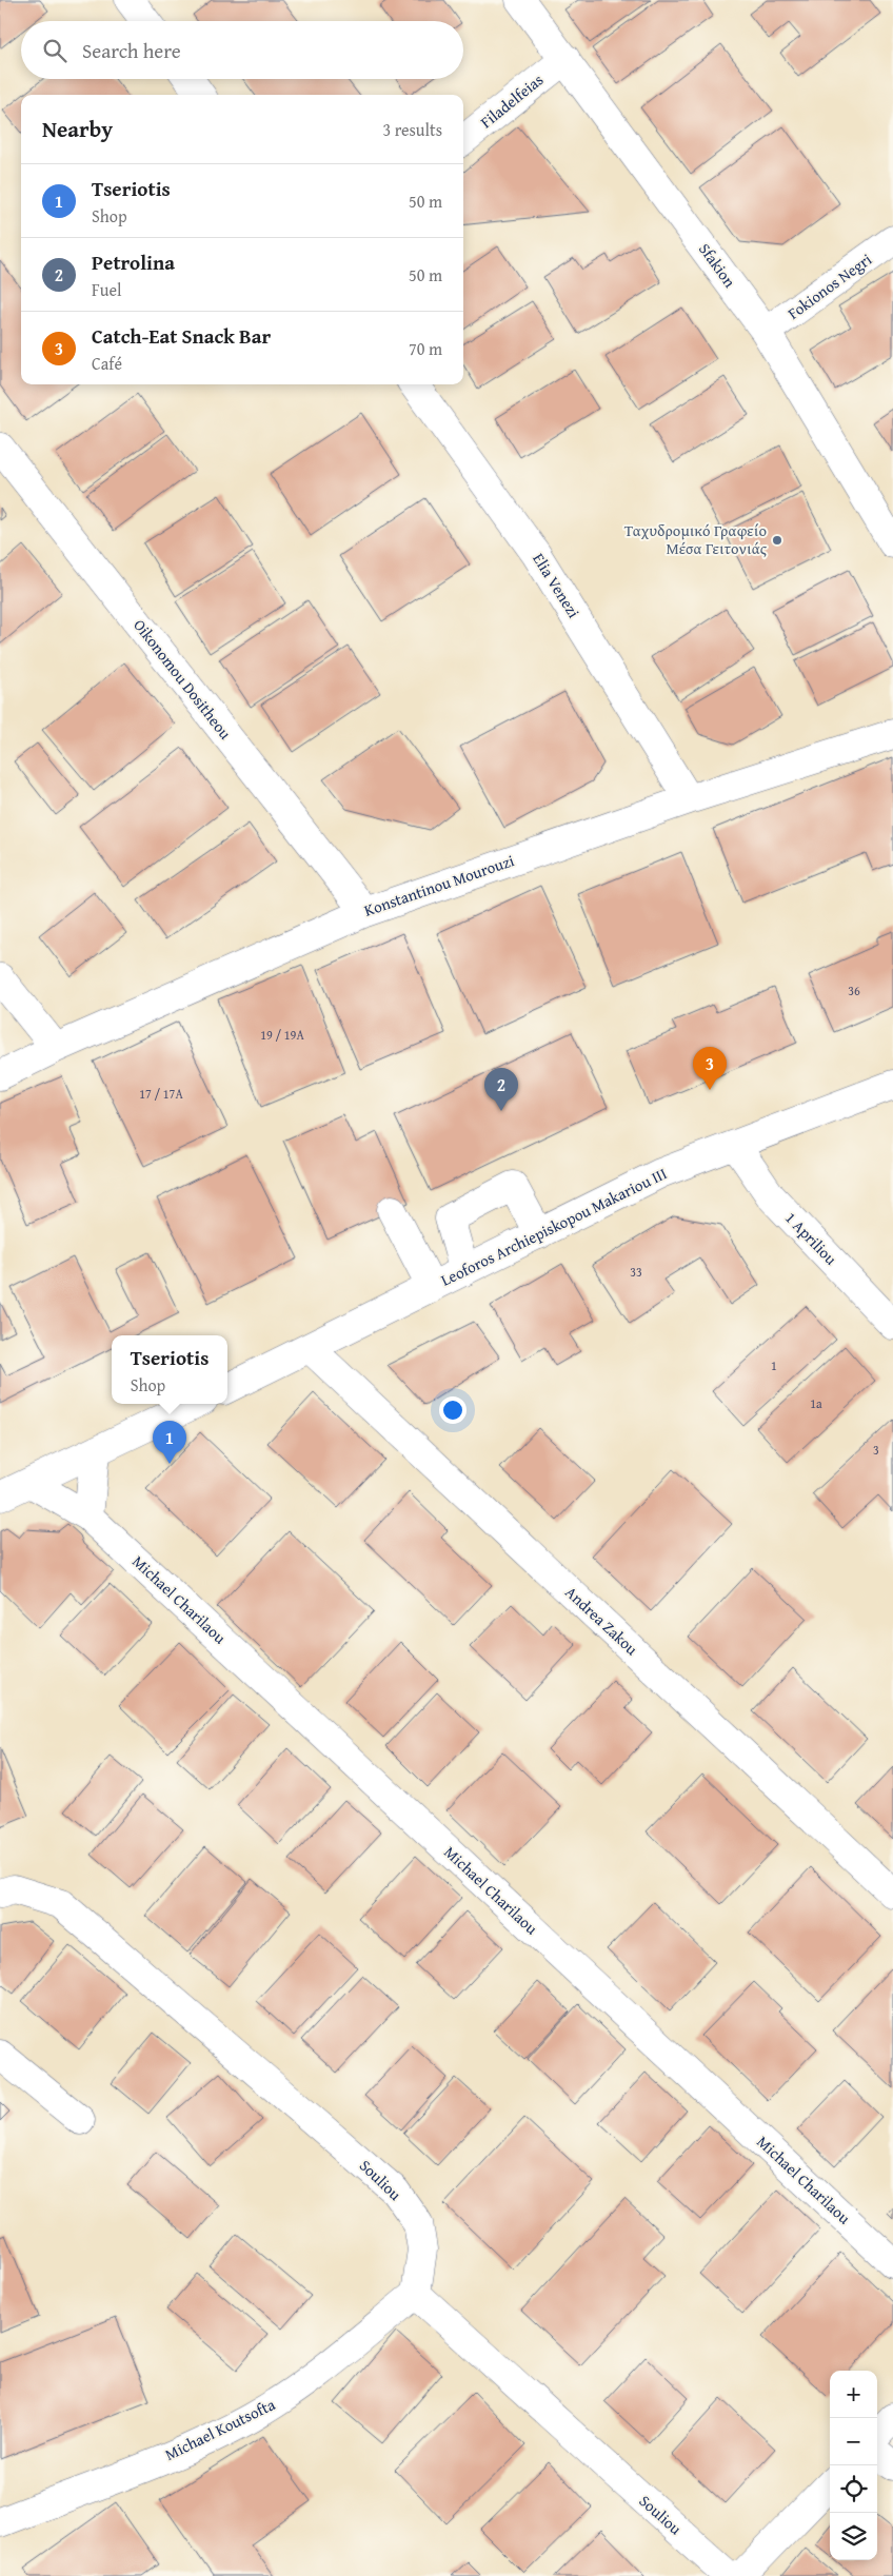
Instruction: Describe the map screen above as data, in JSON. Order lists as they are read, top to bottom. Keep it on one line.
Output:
{"streets":{"street":["Filadelfeias","Sfakion","Fokionos Negri","Elia Venezi","Oikonomou Dositheou","Konstantinou Mourouzi","Leoforos Archiepiskopou Makariou III","1 Apriliou","Michael Charilaou","Andrea Zakou","Souliou","Michael Koutsofta"]},"crossings":[["Filadelfeias","Sfakion"],["Sfakion","Fokionos Negri"],["Elia Venezi","Konstantinou Mourouzi"],["Oikonomou Dositheou","Konstantinou Mourouzi"],["Leoforos Archiepiskopou Makariou III","1 Apriliou"],["Leoforos Archiepiskopou Makariou III","Andrea Zakou"],["Souliou","Michael Koutsofta"]],"places":["Ταχυδρομικό Γραφείο Μέσα Γειτονιάς"],"house_numbers":["36","19 / 19A","17 / 17A","33","1","1a","3"],"page":{"search":"Search here","heading":["Nearby","3 results"],"list":[{"mark":"1","name":"Tseriotis","note":"Shop","value":"50 m"},{"mark":"2","name":"Petrolina","note":"Fuel","value":"50 m"},{"mark":"3","name":"Catch-Eat Snack Bar","note":"Café","value":"70 m"}],"pins":["3","2","1"],"popup":["Tseriotis","Shop"],"map_buttons":["+","−"]}}
